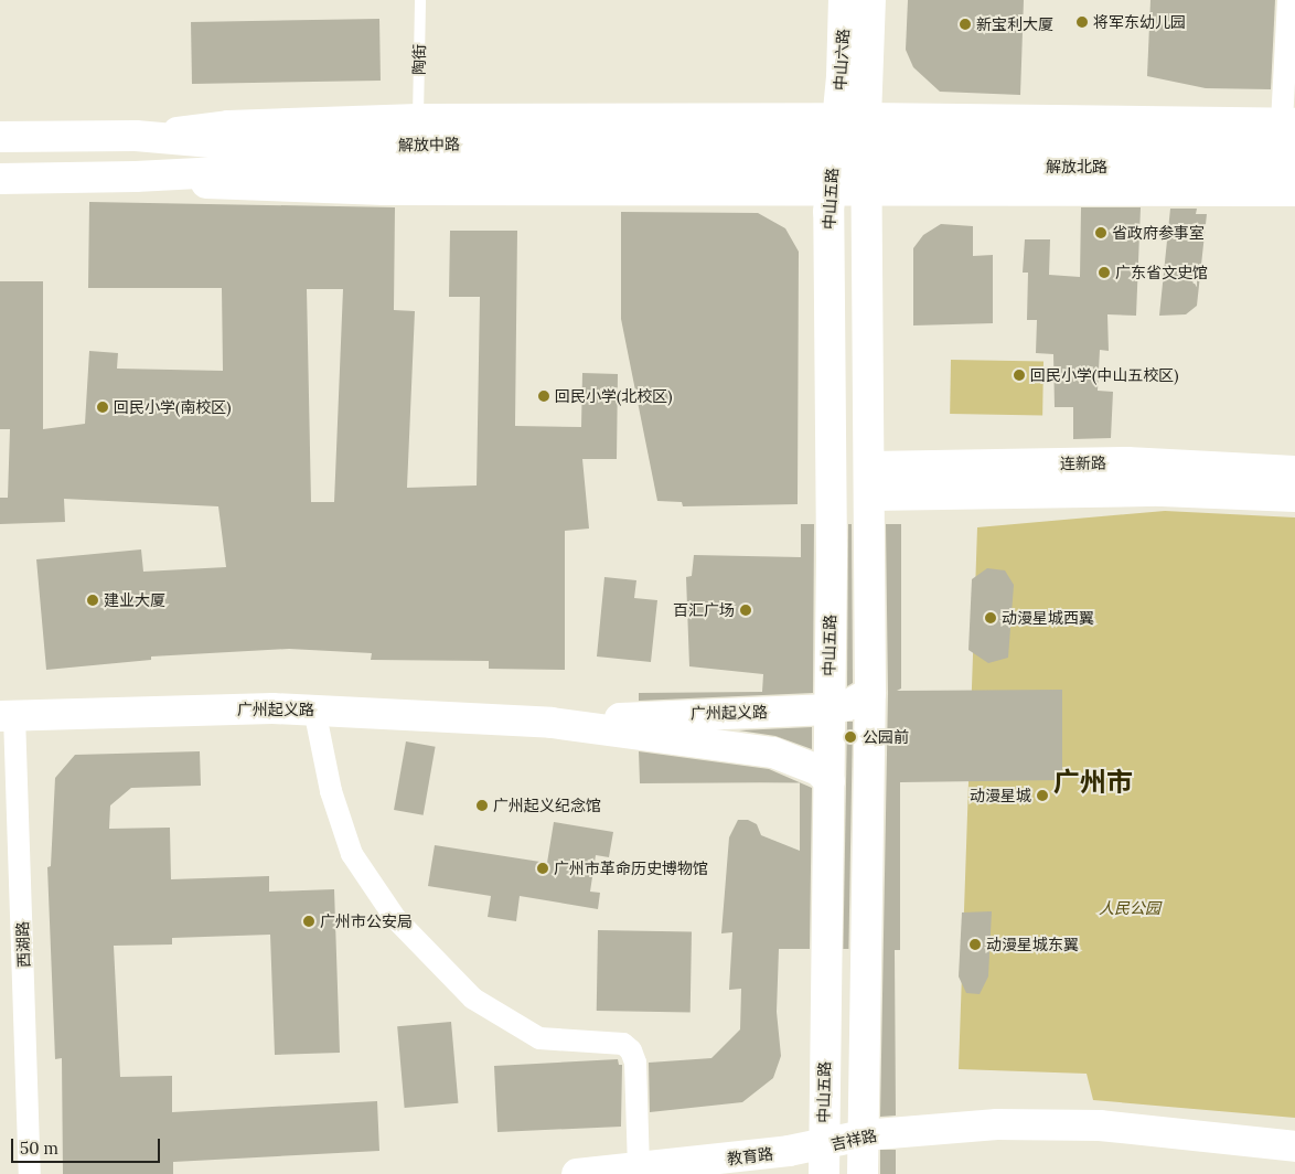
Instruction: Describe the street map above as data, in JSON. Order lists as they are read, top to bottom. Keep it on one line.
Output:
{"streets":{"main road":["中山六路","解放中路","解放北路","中山五路","连新路","广州起义路","吉祥路","教育路"],"street":["西湖路"],"lane":["陶街"]},"crossings":[["中山六路","解放中路"],["中山六路","解放北路"],["中山六路","中山五路"],["解放中路","解放北路"],["解放中路","中山五路"],["解放北路","中山五路"],["中山五路","广州起义路"],["中山五路","吉祥路"],["中山五路","教育路"],["广州起义路","西湖路"],["吉祥路","教育路"]],"districts":["广州市"],"parks":["人民公园"],"places":["将军东幼儿园","新宝利大厦","省政府参事室","广东省文史馆","回民小学(中山五校区)","回民小学(北校区)","回民小学(南校区)","建业大厦","百汇广场","动漫星城西翼","公园前","动漫星城","广州起义纪念馆","广州市革命历史博物馆","广州市公安局","动漫星城东翼"],"scale_bar":"50 m"}
